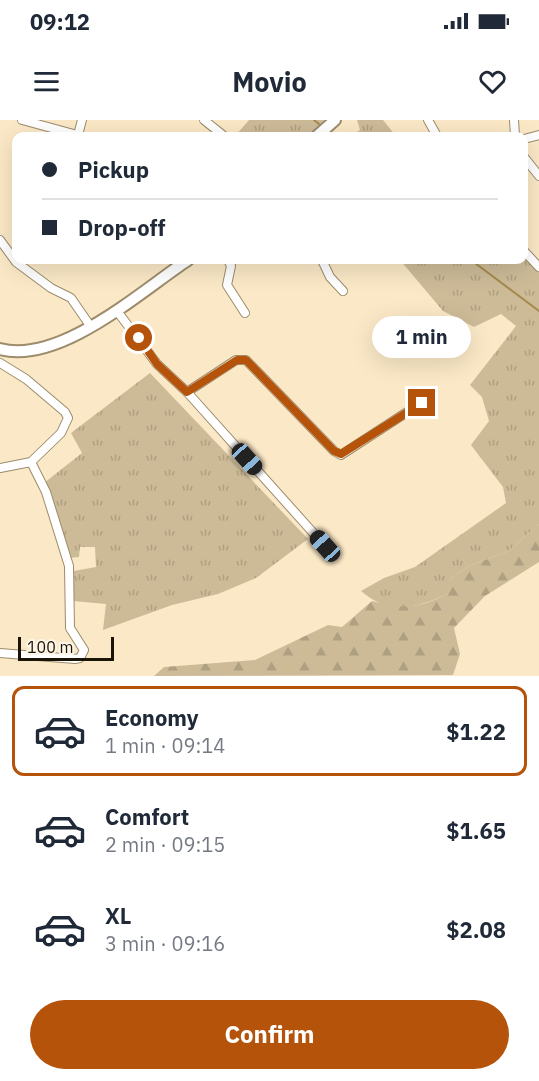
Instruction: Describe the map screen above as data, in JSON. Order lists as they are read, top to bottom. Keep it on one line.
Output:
{"scale_bar":"100 m","page":{"status":"09:12","header":"Movio","banner":["Pickup","Drop-off"],"bubble":"1 min","scale":"100 m","list":[{"name":"Economy","note":"1 min · 09:14","value":"$1.22"},{"name":"Comfort","note":"2 min · 09:15","value":"$1.65"},{"name":"XL","note":"3 min · 09:16","value":"$2.08"}],"buttons":"Confirm"}}
